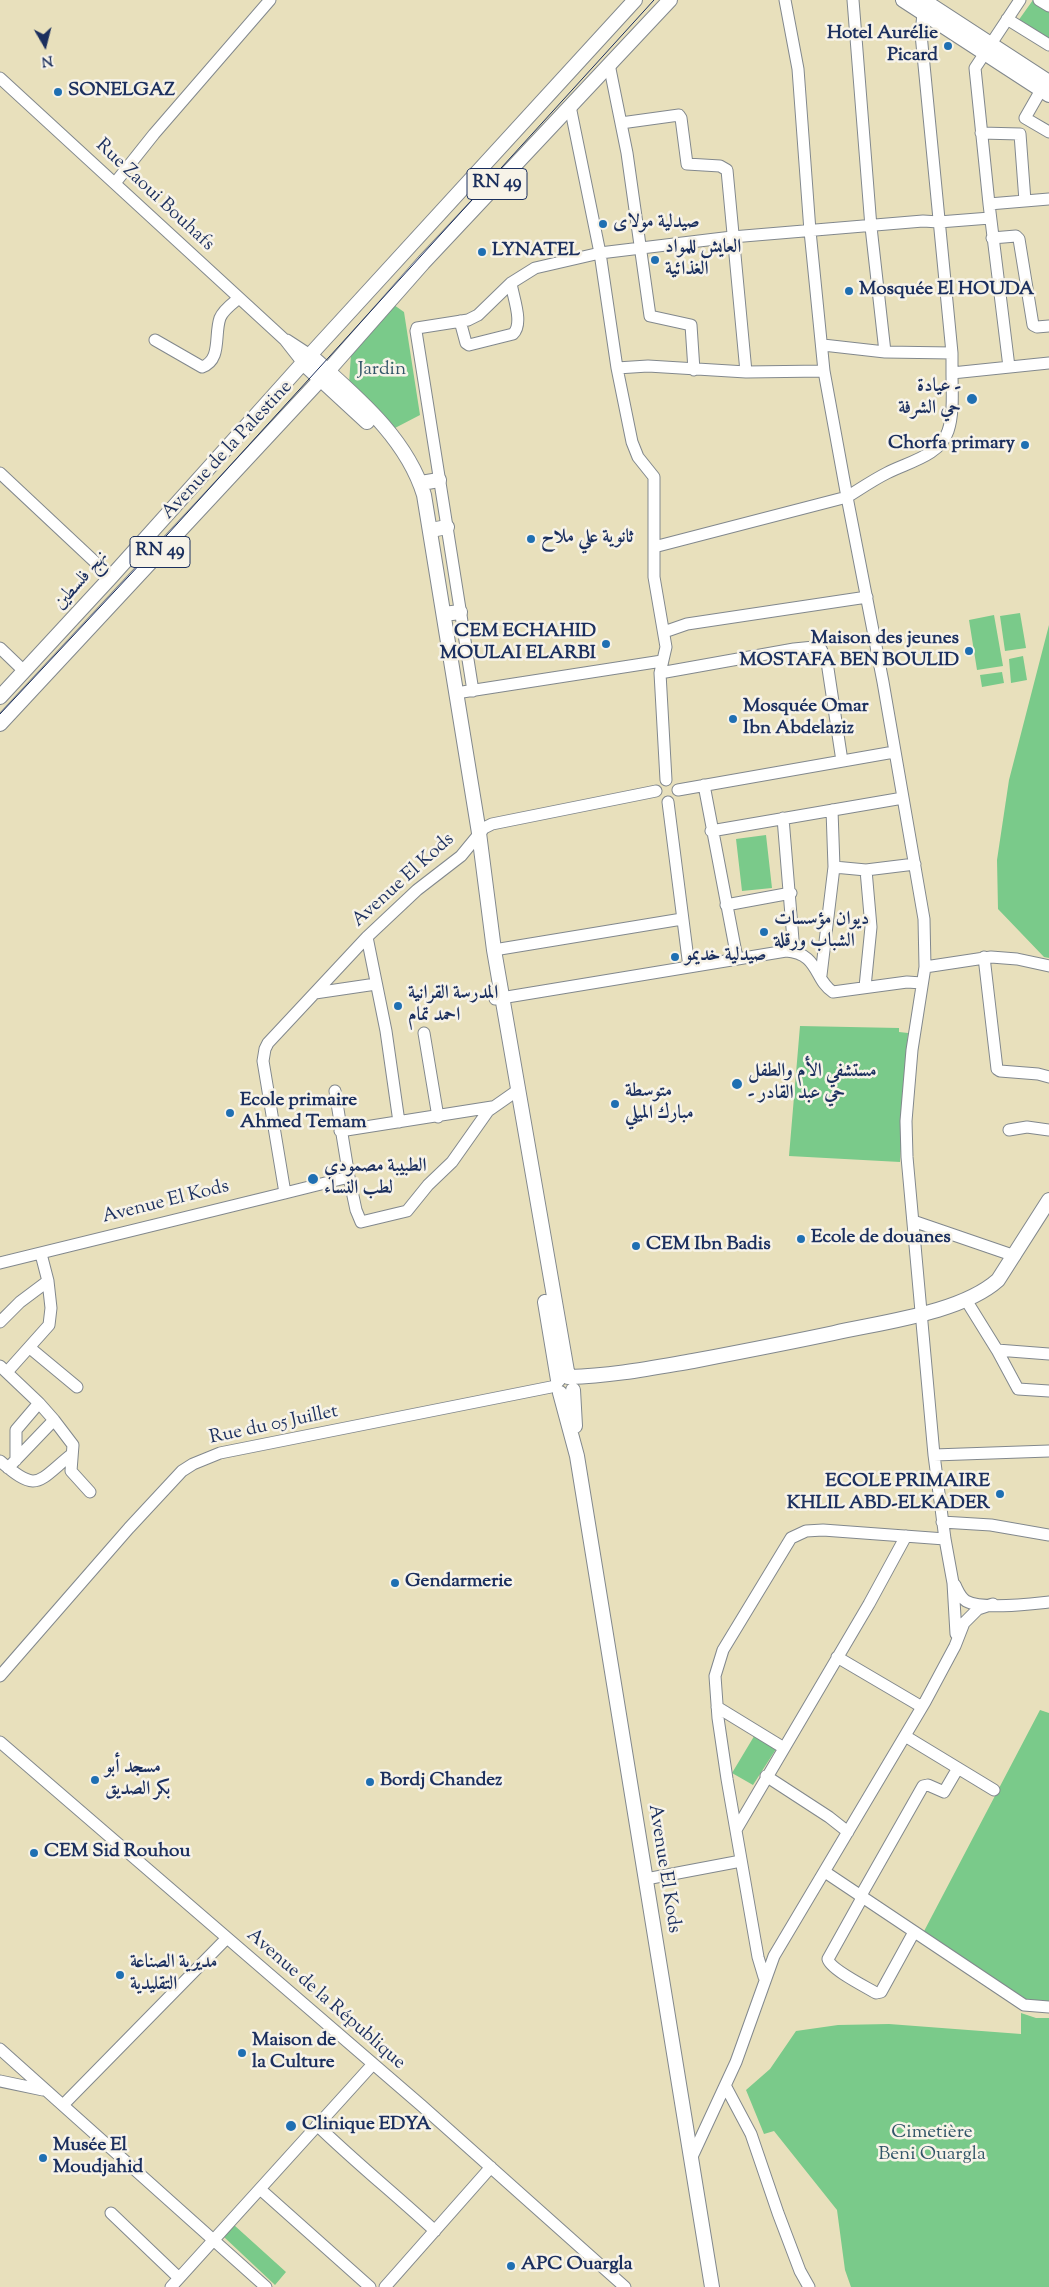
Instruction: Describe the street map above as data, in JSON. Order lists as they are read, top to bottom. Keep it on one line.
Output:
{"streets":{"main road":["RN 49","Avenue de la Palestine","نهج فلسطين","Avenue El Kods"],"street":["Rue Zaoui Bouhafs","Rue du 05 Juillet","Avenue de la République"]},"crossings":[["RN 49","Rue Zaoui Bouhafs"],["RN 49","Avenue de la Palestine"],["RN 49","نهج فلسطين"],["Rue Zaoui Bouhafs","نهج فلسطين"],["Avenue El Kods","Rue du 05 Juillet"]],"parks":["Jardin","Cimetière Beni Ouargla"],"places":["Hotel Aurélie Picard","SONELGAZ","صيدلية مولاى","LYNATEL","العايش للمواد الغذائية","Mosquée El HOUDA","عيادة - حي الشرفة","Chorfa primary","ثانوية علي ملاح","CEM ECHAHID MOULAI ELARBI","Maison des jeunes MOSTAFA BEN BOULID","Mosquée Omar Ibn Abdelaziz","ديوان مؤسسات الشباب ورقلة","صيدلية خديمو","المدرسة القرانية احمد تمام","مستشفي الأم والطفل - حي عبد القادر","متوسطة مبارك الميلي","Ecole primaire Ahmed Temam","الطبيبة مصمودي لطب النساء","Ecole de douanes","CEM Ibn Badis","ECOLE PRIMAIRE KHLIL ABD-ELKADER","Gendarmerie","مسجد أبو بكر الصديق","Bordj Chandez","CEM Sid Rouhou","مديرية الصناعة التقليدية","Maison de la Culture","Clinique EDYA","Musée El Moudjahid","APC Ouargla"],"north":"bottom"}
